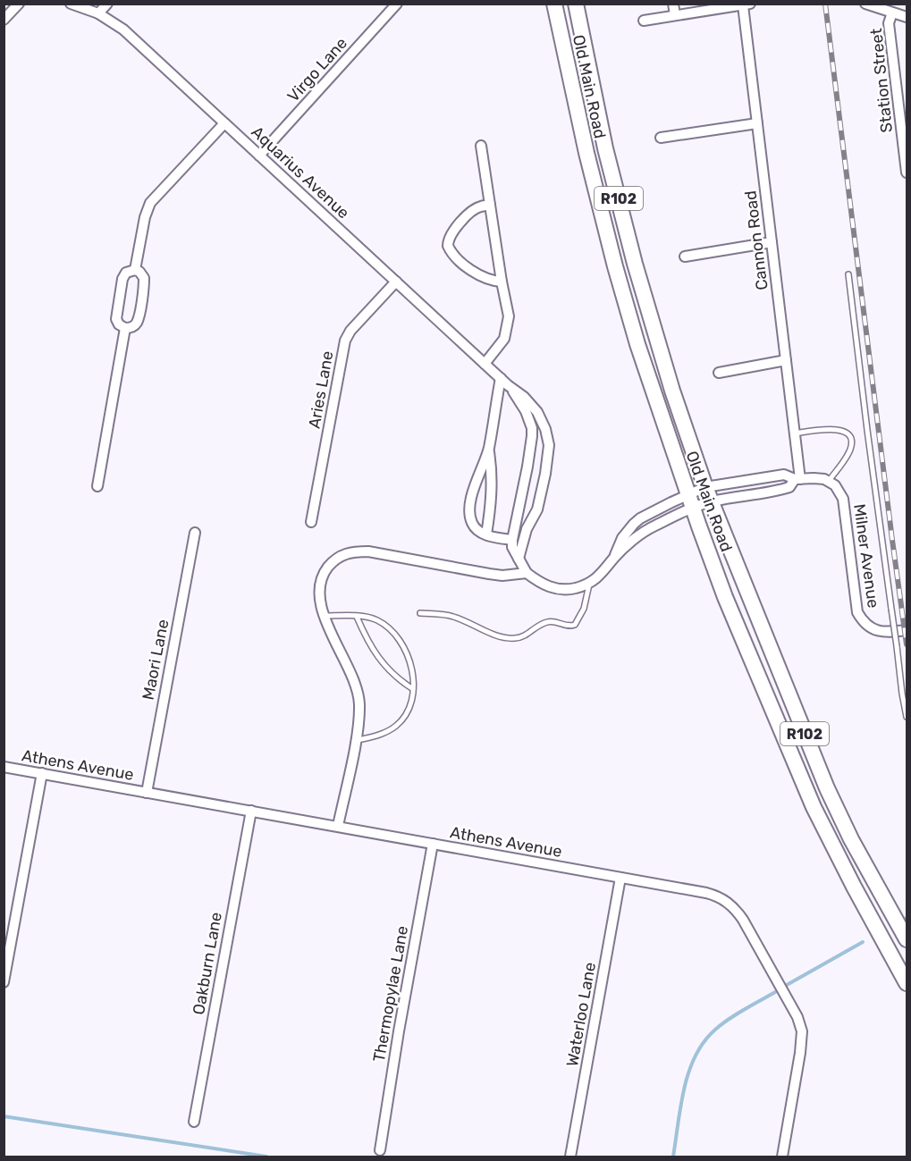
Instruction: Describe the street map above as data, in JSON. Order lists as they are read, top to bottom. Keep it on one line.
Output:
{"streets":{"main road":["Old Main Road","R102"],"street":["Virgo Lane","Station Street","Aquarius Avenue","Cannon Road","Aries Lane","Milner Avenue","Maori Lane","Athens Avenue","Oakburn Lane","Thermopylae Lane","Waterloo Lane"]},"crossings":[["Virgo Lane","Aquarius Avenue"],["Aquarius Avenue","Aries Lane"],["Maori Lane","Athens Avenue"],["Athens Avenue","Oakburn Lane"],["Athens Avenue","Thermopylae Lane"],["Athens Avenue","Waterloo Lane"]]}
